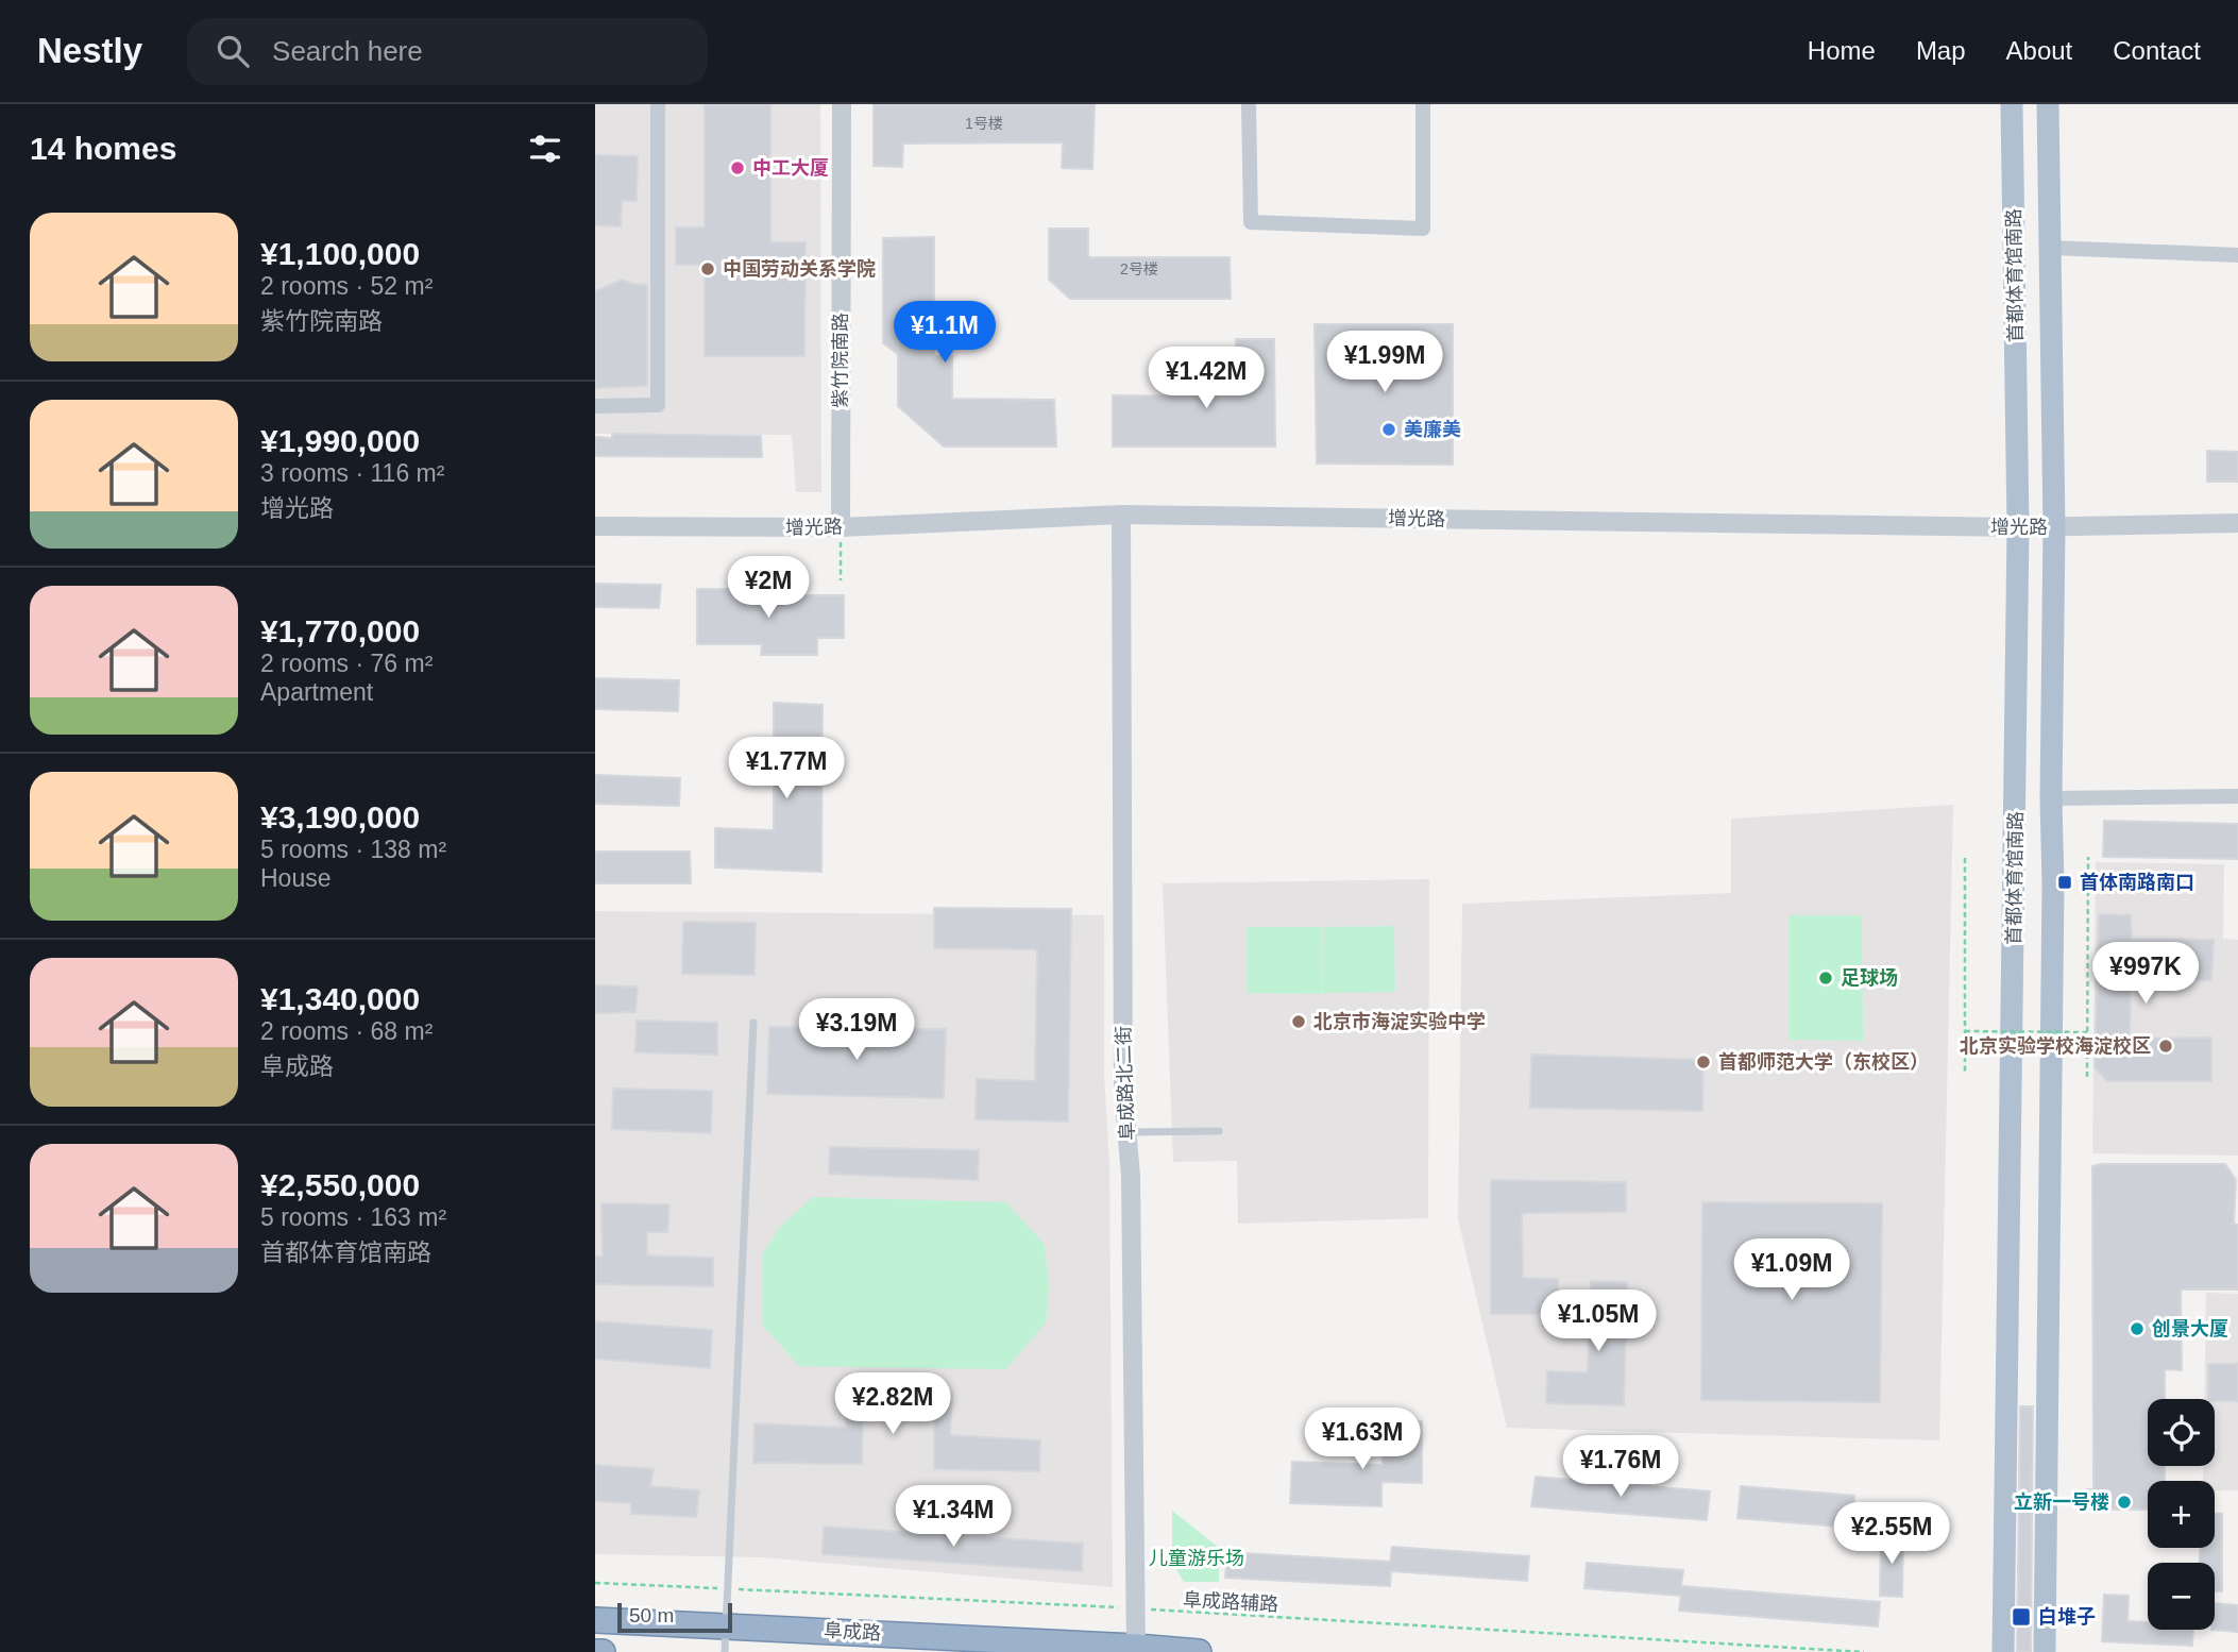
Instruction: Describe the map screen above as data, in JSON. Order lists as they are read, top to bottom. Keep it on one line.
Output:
{"streets":{"highway":["阜成路"],"main road":["首都体育馆南路"],"street":["紫竹院南路","增光路","阜成路北二街"],"path":["阜成路辅路"]},"crossings":[["首都体育馆南路","增光路"],["紫竹院南路","增光路"],["增光路","阜成路北二街"],["阜成路北二街","阜成路辅路"],["阜成路北二街","阜成路"]],"parks":["儿童游乐场"],"places":{"other":["中工大厦","中国劳动关系学院","美廉美","足球场","北京市海淀实验中学","北京实验学校海淀校区","首都师范大学（东校区）","创景大厦","立新一号楼"],"transit":["首体南路南口","白堆子"]},"house_numbers":["1号楼","2号楼"],"scale_bar":"50 m","page":{"header":"Nestly","search":"Search here","nav":["Home","Map","About","Contact"],"heading":"14 homes","list":[{"name":"¥1,100,000","note":"2 rooms · 52 m² · 紫竹院南路"},{"name":"¥1,990,000","note":"3 rooms · 116 m² · 增光路"},{"name":"¥1,770,000","note":"2 rooms · 76 m² · Apartment"},{"name":"¥3,190,000","note":"5 rooms · 138 m² · House"},{"name":"¥1,340,000","note":"2 rooms · 68 m² · 阜成路"},{"name":"¥2,550,000","note":"5 rooms · 163 m² · 首都体育馆南路"}],"price":["¥1.1M","¥1.99M","¥1.42M","¥2M","¥1.77M","¥997K","¥3.19M","¥1.09M","¥1.05M","¥2.82M","¥1.63M","¥1.76M","¥1.34M","¥2.55M"],"map_buttons":["+","−"],"scale":"50 m"}}
